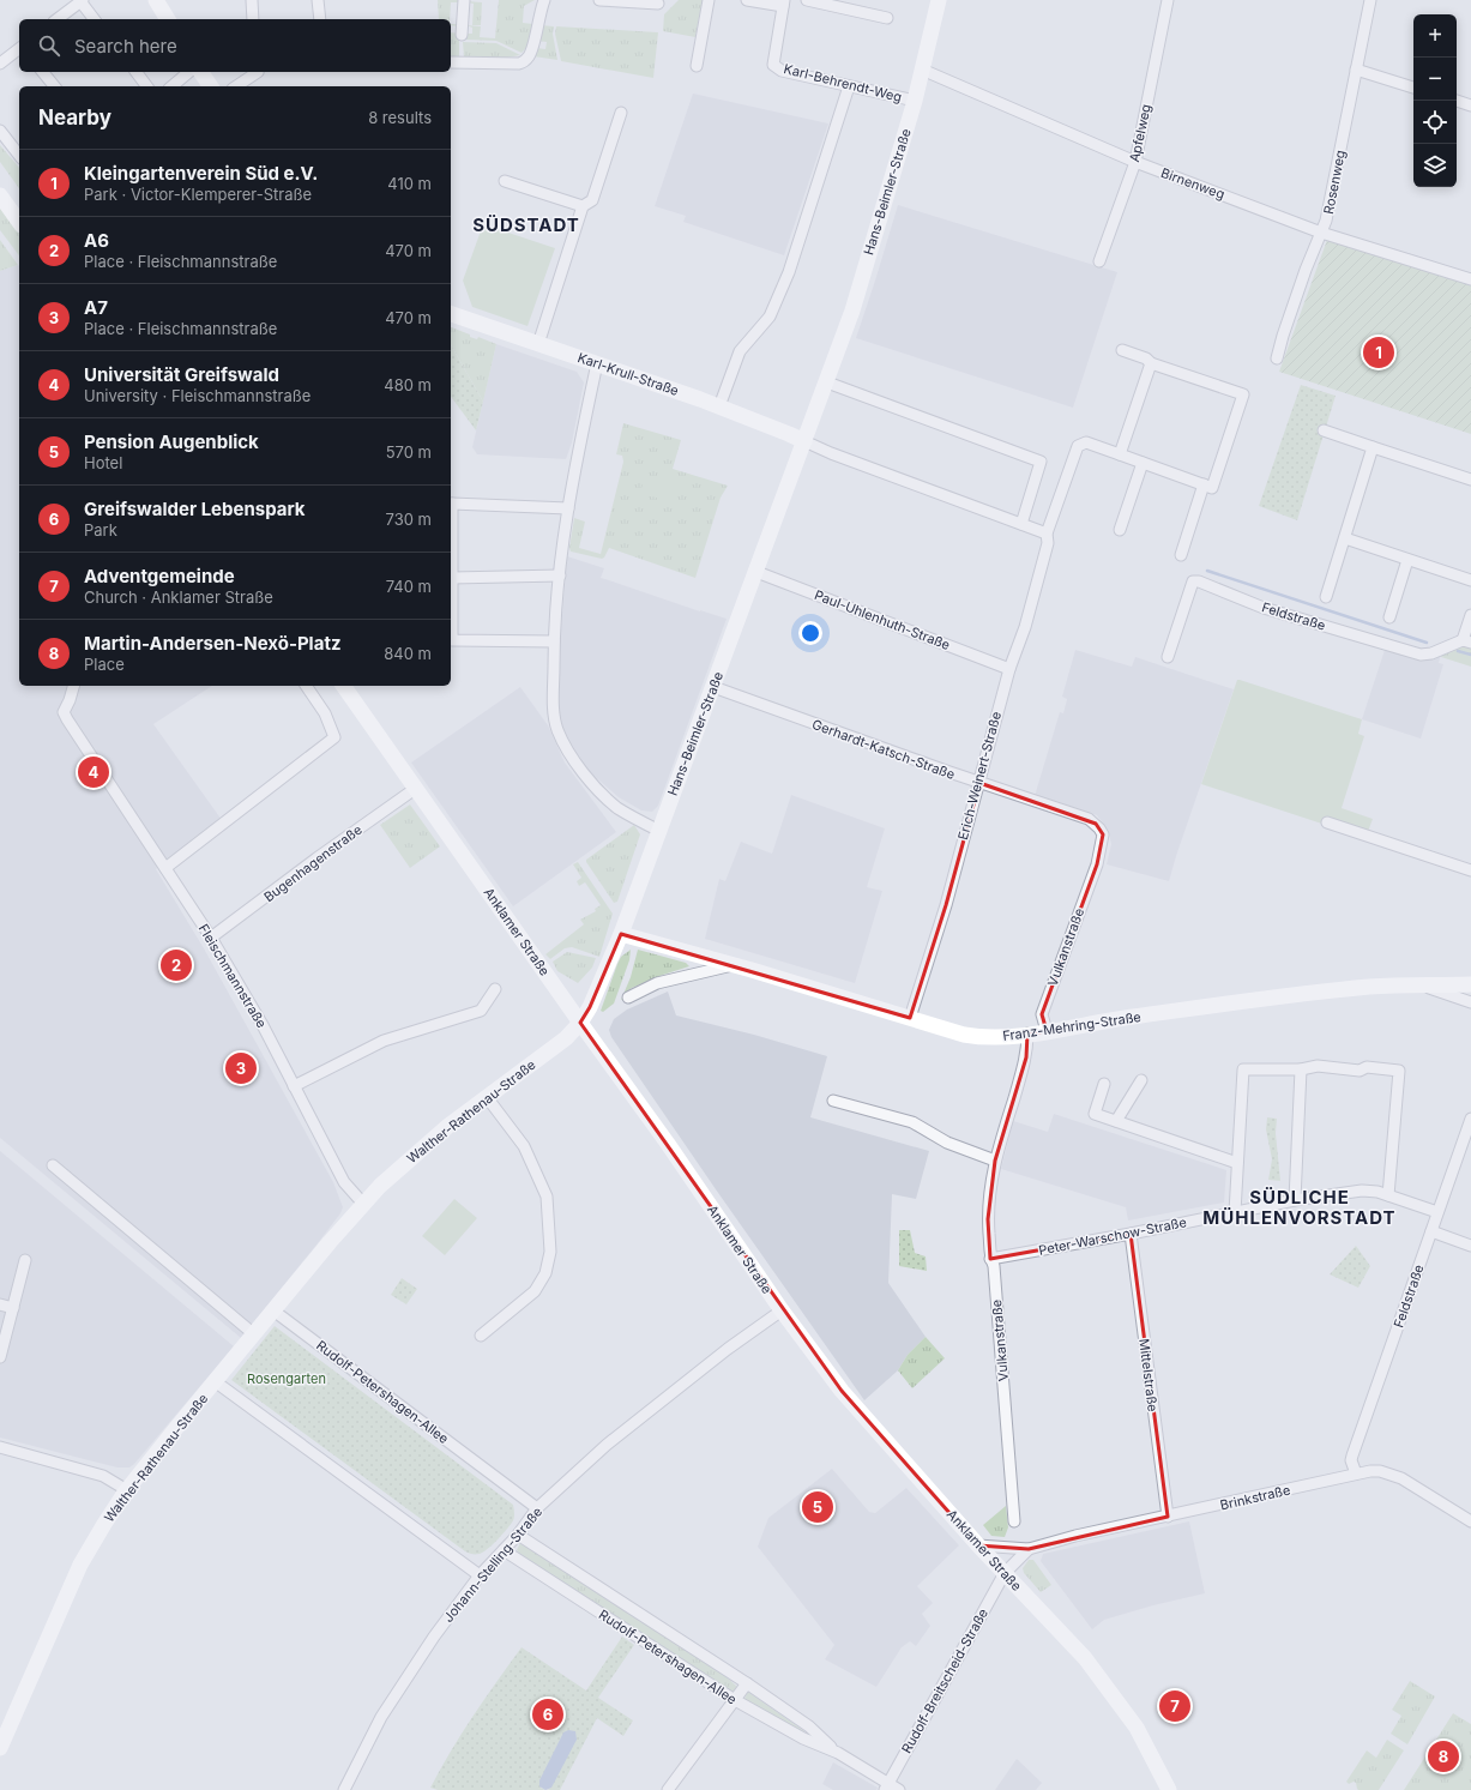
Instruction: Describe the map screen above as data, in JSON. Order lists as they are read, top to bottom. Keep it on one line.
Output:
{"streets":{"main road":["Hans-Beimler-Straße","Karl-Krull-Straße","Anklamer Straße","Franz-Mehring-Straße","Walther-Rathenau-Straße"],"street":["Karl-Behrendt-Weg","Apfelweg","Rosenweg","Birnenweg","Feldstraße","Paul-Uhlenhuth-Straße","Gerhardt-Katsch-Straße","Erich-Weinert-Straße","Bugenhagenstraße","Vulkanstraße","Fleischmannstraße","Peter-Warschow-Straße","Mittelstraße","Rudolf-Petershagen-Allee","Brinkstraße","Johann-Stelling-Straße","Rudolf-Breitscheid-Straße"]},"crossings":[["Karl-Behrendt-Weg","Hans-Beimler-Straße"],["Apfelweg","Birnenweg"],["Rosenweg","Birnenweg"],["Birnenweg","Hans-Beimler-Straße"],["Hans-Beimler-Straße","Karl-Krull-Straße"],["Hans-Beimler-Straße","Paul-Uhlenhuth-Straße"],["Hans-Beimler-Straße","Gerhardt-Katsch-Straße"],["Hans-Beimler-Straße","Anklamer Straße"],["Hans-Beimler-Straße","Franz-Mehring-Straße"],["Hans-Beimler-Straße","Walther-Rathenau-Straße"],["Feldstraße","Peter-Warschow-Straße"],["Feldstraße","Brinkstraße"],["Paul-Uhlenhuth-Straße","Erich-Weinert-Straße"],["Gerhardt-Katsch-Straße","Erich-Weinert-Straße"],["Gerhardt-Katsch-Straße","Vulkanstraße"],["Erich-Weinert-Straße","Franz-Mehring-Straße"],["Bugenhagenstraße","Anklamer Straße"],["Bugenhagenstraße","Fleischmannstraße"],["Anklamer Straße","Walther-Rathenau-Straße"],["Anklamer Straße","Brinkstraße"],["Anklamer Straße","Johann-Stelling-Straße"],["Anklamer Straße","Rudolf-Breitscheid-Straße"],["Vulkanstraße","Franz-Mehring-Straße"],["Vulkanstraße","Peter-Warschow-Straße"],["Fleischmannstraße","Walther-Rathenau-Straße"],["Walther-Rathenau-Straße","Rudolf-Petershagen-Allee"],["Peter-Warschow-Straße","Mittelstraße"],["Mittelstraße","Brinkstraße"],["Rudolf-Petershagen-Allee","Johann-Stelling-Straße"],["Rudolf-Petershagen-Allee","Rudolf-Breitscheid-Straße"],["Brinkstraße","Rudolf-Breitscheid-Straße"]],"districts":["SÜDSTADT","SÜDLICHE MÜHLENVORSTADT"],"parks":["Rosengarten"],"page":{"map_buttons":["+","−"],"search":"Search here","heading":["Nearby","8 results"],"list":[{"mark":"1","name":"Kleingartenverein Süd e.V.","note":"Park · Victor-Klemperer-Straße","value":"410 m"},{"mark":"2","name":"A6","note":"Place · Fleischmannstraße","value":"470 m"},{"mark":"3","name":"A7","note":"Place · Fleischmannstraße","value":"470 m"},{"mark":"4","name":"Universität Greifswald","note":"University · Fleischmannstraße","value":"480 m"},{"mark":"5","name":"Pension Augenblick","note":"Hotel","value":"570 m"},{"mark":"6","name":"Greifswalder Lebenspark","note":"Park","value":"730 m"},{"mark":"7","name":"Adventgemeinde","note":"Church · Anklamer Straße","value":"740 m"},{"mark":"8","name":"Martin-Andersen-Nexö-Platz","note":"Place","value":"840 m"}],"pins":["1","4","2","3","5","7","6","8"]}}
